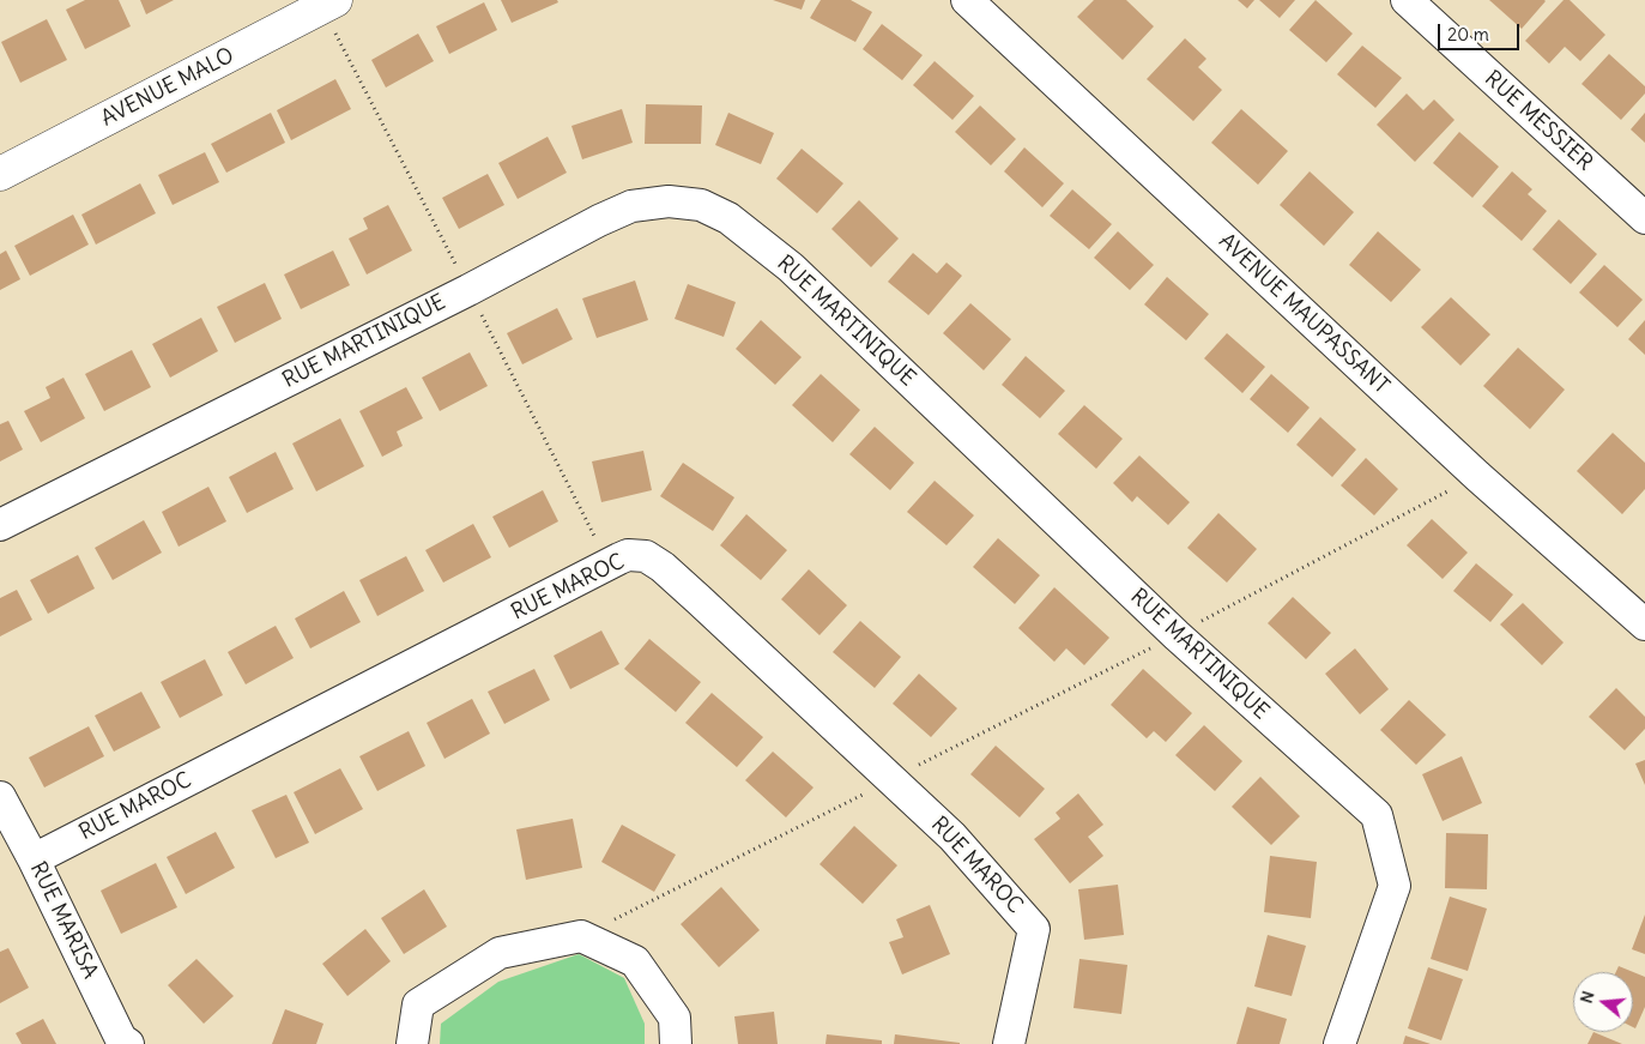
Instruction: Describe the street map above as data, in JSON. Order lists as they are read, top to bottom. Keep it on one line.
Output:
{"streets":{"street":["AVENUE MALO","RUE MESSIER","AVENUE MAUPASSANT","RUE MARTINIQUE","RUE MAROC","RUE MARISA"]},"crossings":[["RUE MAROC","RUE MARISA"]],"scale_bar":"20 m","north":"left"}
